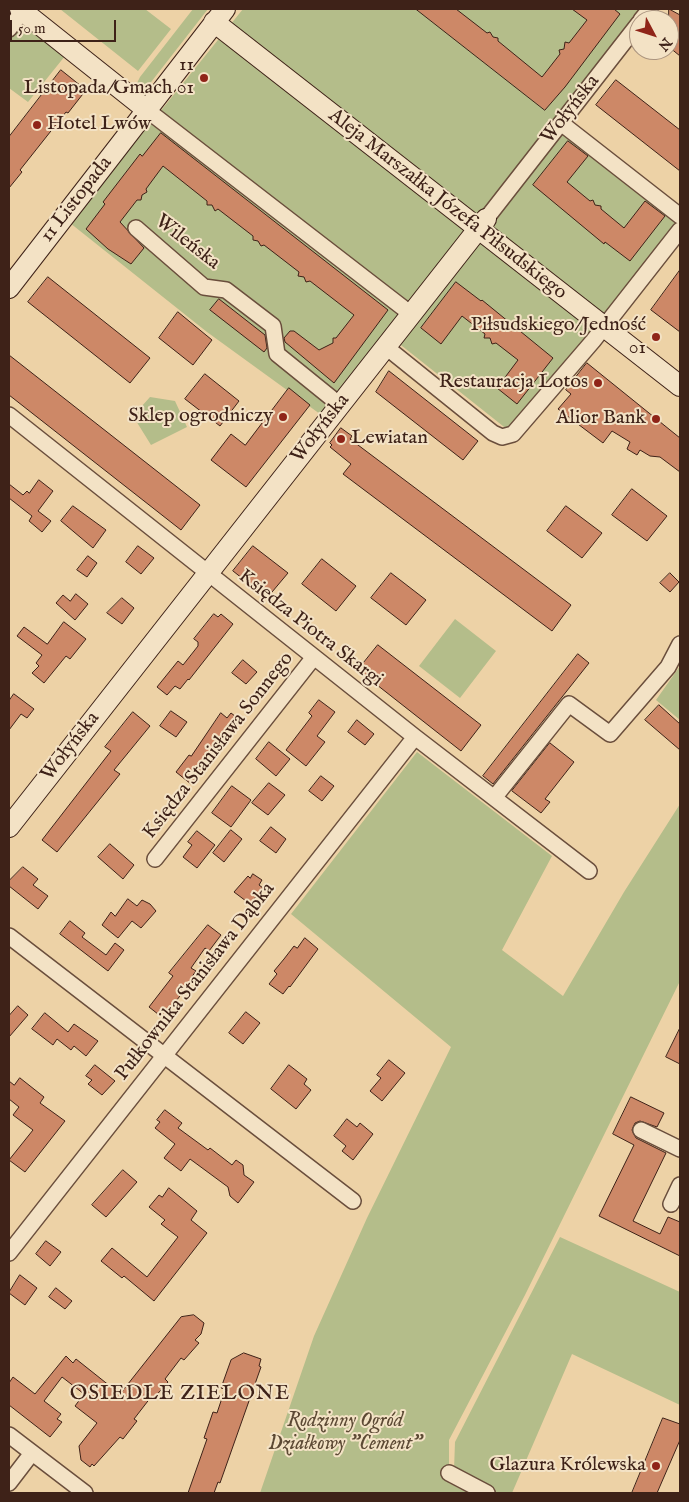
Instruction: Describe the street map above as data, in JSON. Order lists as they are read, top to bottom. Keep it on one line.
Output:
{"streets":{"street":["Wołyńska","11 Listopada","Aleja Marszałka Józefa Piłsudskiego","Wileńska","Księdza Piotra Skargi","Księdza Stanisława Sonnego","Pułkownika Stanisława Dąbka"]},"crossings":[["Wołyńska","Aleja Marszałka Józefa Piłsudskiego"],["Wołyńska","Wileńska"],["Wołyńska","Księdza Piotra Skargi"],["11 Listopada","Aleja Marszałka Józefa Piłsudskiego"],["Księdza Piotra Skargi","Księdza Stanisława Sonnego"],["Księdza Piotra Skargi","Pułkownika Stanisława Dąbka"]],"districts":["OSIEDLE ZIELONE"],"parks":["Rodzinny Ogród Działkowy \"Cement\""],"places":["11 Listopada/Gmach 01","Hotel Lwów","Piłsudskiego/Jedność 01","Restauracja Lotos","Sklep ogrodniczy","Alior Bank","Lewiatan","Glazura Królewska"],"scale_bar":"50 m","north":"bottom right"}
